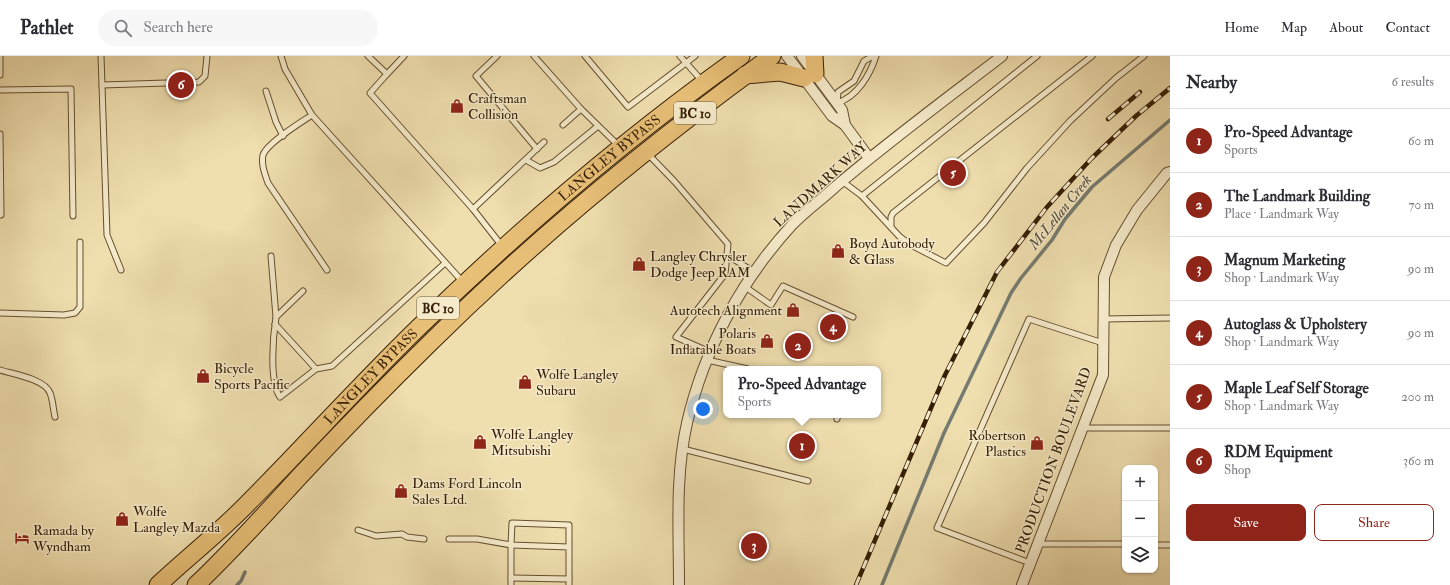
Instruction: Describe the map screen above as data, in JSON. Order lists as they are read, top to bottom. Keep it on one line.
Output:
{"streets":{"highway":["BC 10","LANGLEY BYPASS"],"street":["LANDMARK WAY","PRODUCTION BOULEVARD"]},"water":["McLellan Creek"],"places":{"shop":["Craftsman Collision","Boyd Autobody & Glass","Langley Chrysler Dodge Jeep RAM","Autotech Alignment","Polaris Inflatable Boats","Bicycle Sports Pacific","Wolfe Langley Subaru","Wolfe Langley Mitsubishi","Robertson Plastics","Dams Ford Lincoln Sales Ltd.","Wolfe Langley Mazda"],"hotel":["Ramada by Wyndham"]},"page":{"header":"Pathlet","search":"Search here","nav":["Home","Map","About","Contact"],"heading":["Nearby","6 results"],"pins":["6","5","4","2","1","3"],"list":[{"mark":"1","name":"Pro-Speed Advantage","note":"Sports","value":"60 m"},{"mark":"2","name":"The Landmark Building","note":"Place · Landmark Way","value":"70 m"},{"mark":"3","name":"Magnum Marketing","note":"Shop · Landmark Way","value":"90 m"},{"mark":"4","name":"Autoglass & Upholstery","note":"Shop · Landmark Way","value":"90 m"},{"mark":"5","name":"Maple Leaf Self Storage","note":"Shop · Landmark Way","value":"200 m"},{"mark":"6","name":"RDM Equipment","note":"Shop","value":"360 m"}],"popup":["Pro-Speed Advantage","Sports"],"map_buttons":["+","−"],"buttons":["Save","Share"]}}
